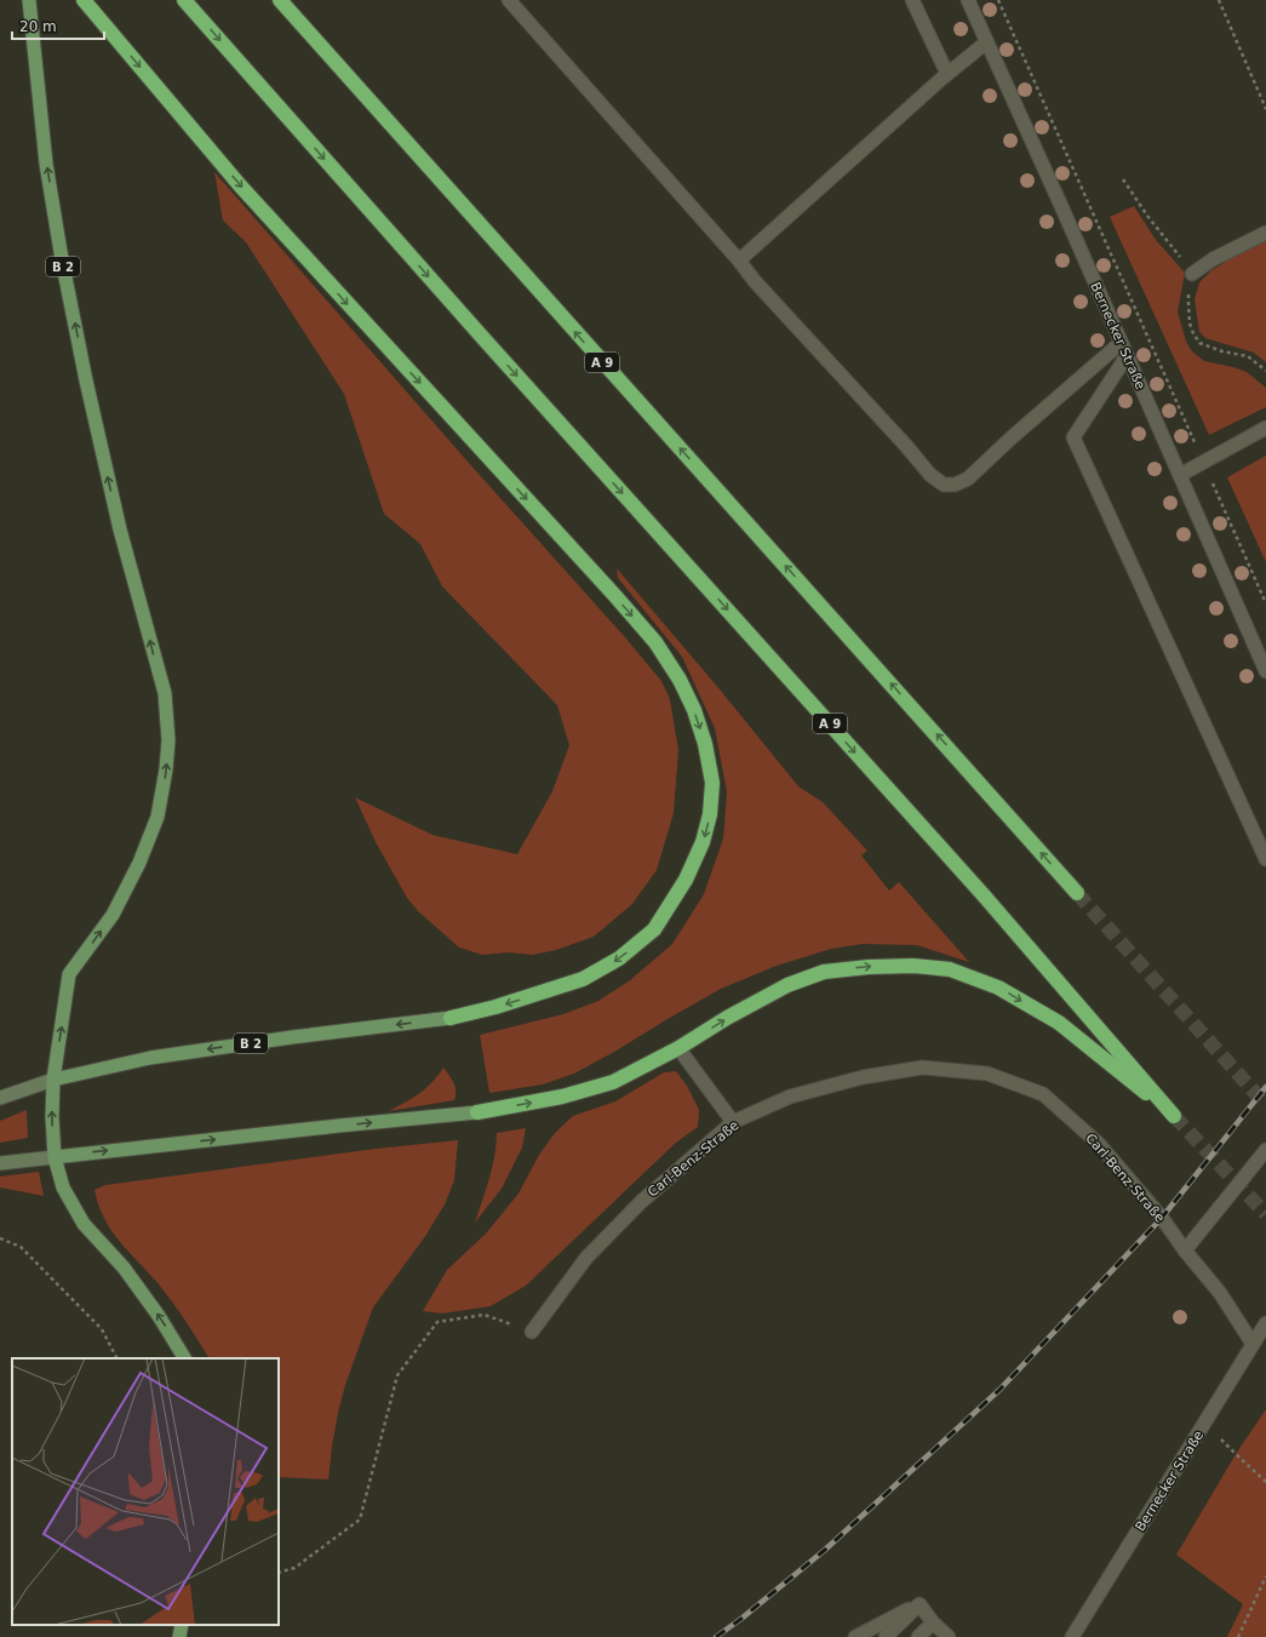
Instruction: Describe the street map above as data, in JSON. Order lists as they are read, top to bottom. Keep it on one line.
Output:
{"streets":{"highway":["A 9"],"main road":["B 2"],"street":["Bernecker Straße","Carl-Benz-Straße"]},"crossings":[["Bernecker Straße","Carl-Benz-Straße"]],"scale_bar":"20 m"}
